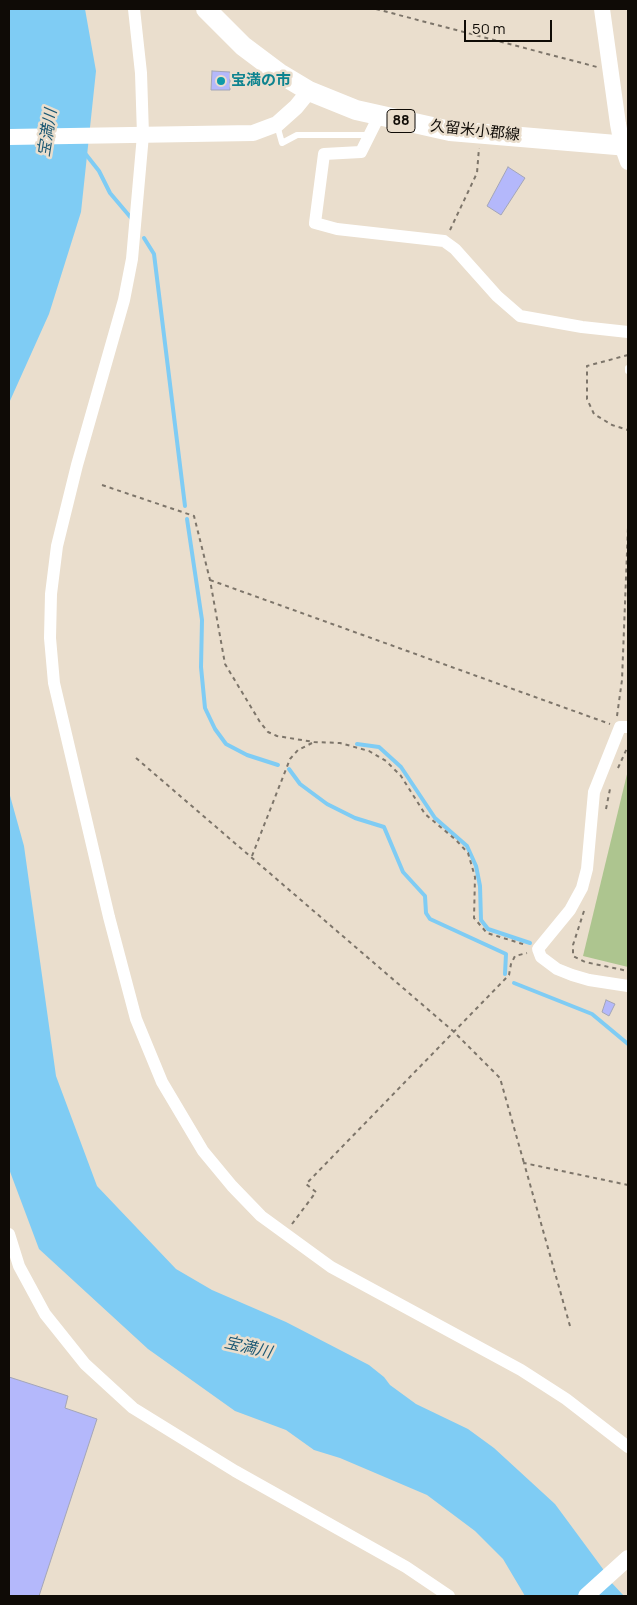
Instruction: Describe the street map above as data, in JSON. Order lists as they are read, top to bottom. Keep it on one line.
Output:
{"streets":{"main road":["88","久留米小郡線"]},"water":["宝満川"],"places":["宝満の市"],"scale_bar":"50 m"}
